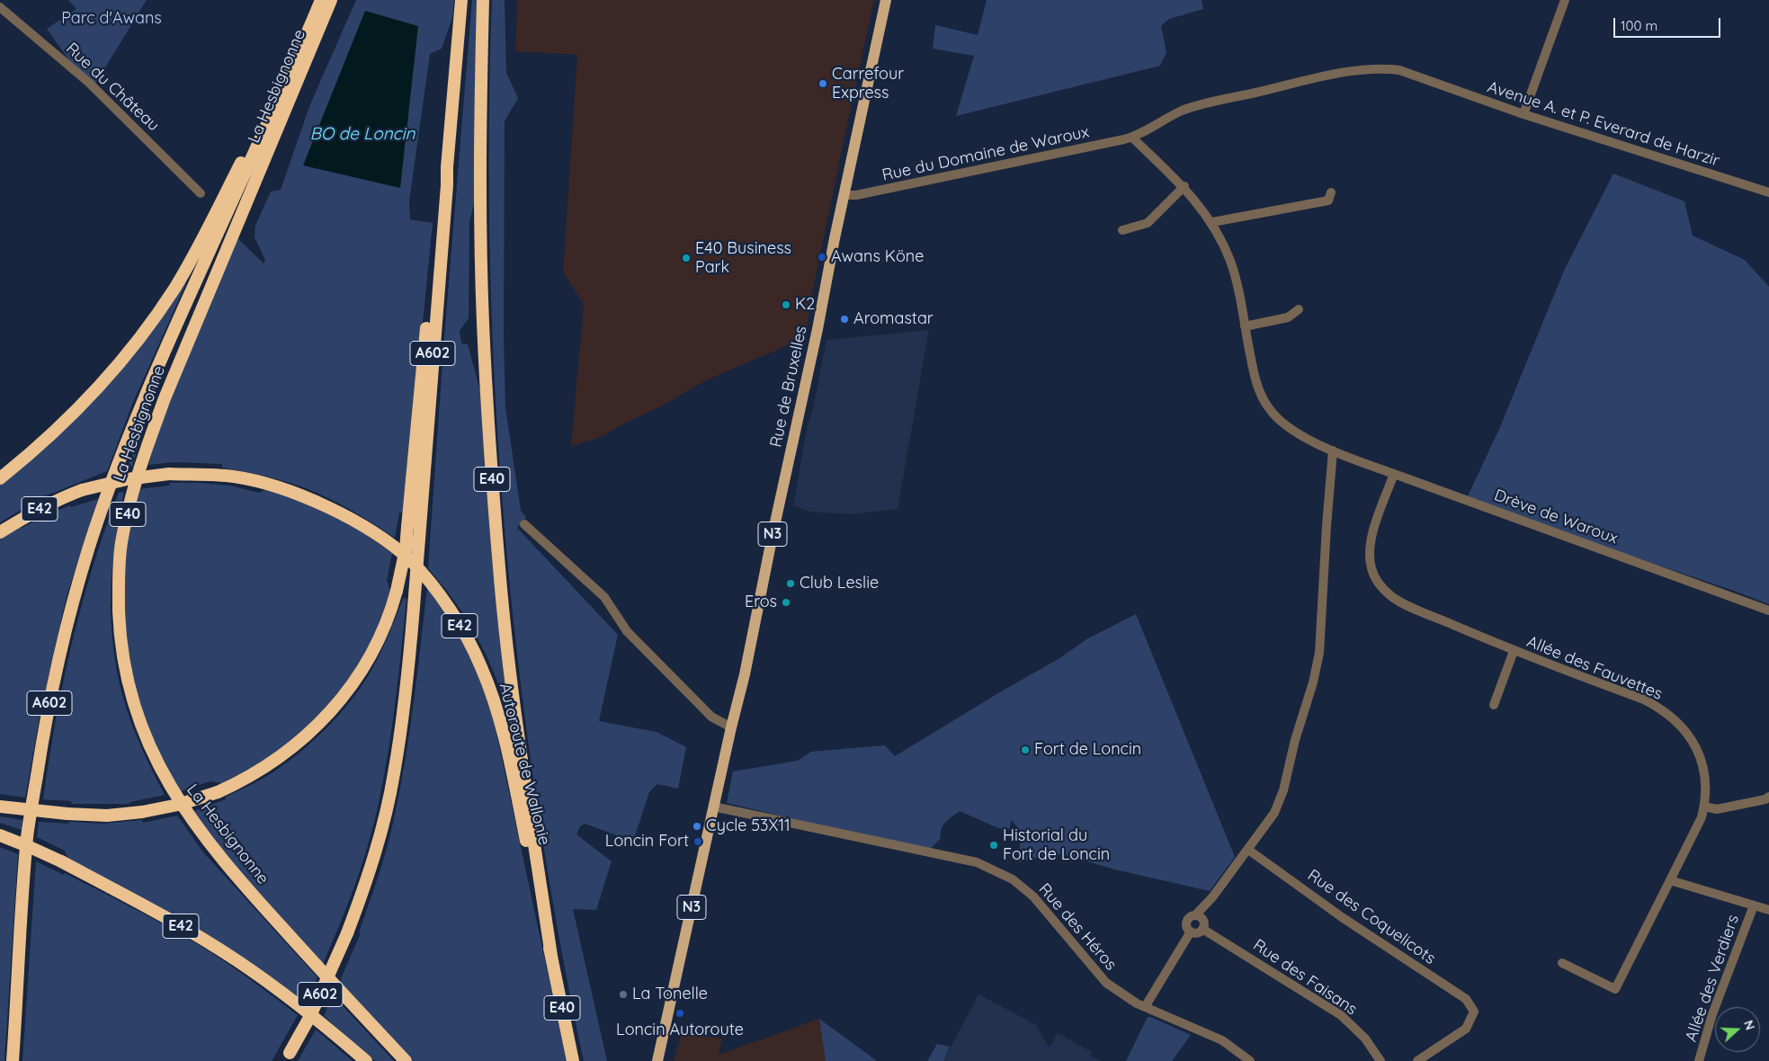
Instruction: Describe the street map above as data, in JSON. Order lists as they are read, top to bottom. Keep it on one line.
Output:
{"streets":{"highway":["La Hesbignonne","A602","E40","E42","Autoroute de Wallonie"],"main road":["Rue de Bruxelles","N3"],"street":["Rue du Château","Avenue A. et P. Everard de Harzir","Rue du Domaine de Waroux","Drève de Waroux","Allée des Fauvettes","Rue des Coquelicots","Rue des Héros","Rue des Faisans","Allée des Verdiers"]},"crossings":[["Avenue A. et P. Everard de Harzir","Rue du Domaine de Waroux"],["Rue du Domaine de Waroux","Rue de Bruxelles"],["Rue de Bruxelles","N3"],["E40","Autoroute de Wallonie"],["Drève de Waroux","Allée des Fauvettes"],["N3","Rue des Héros"]],"water":["BO de Loncin"],"parks":["Parc d'Awans"],"places":["Carrefour Express","Awans Köne","E40 Business Park","K2","Aromastar","Club Leslie","Eros","Fort de Loncin","Cycle 53X11","Loncin Fort","Historial du Fort de Loncin","La Tonelle","Loncin Autoroute"],"scale_bar":"100 m","north":"right"}
